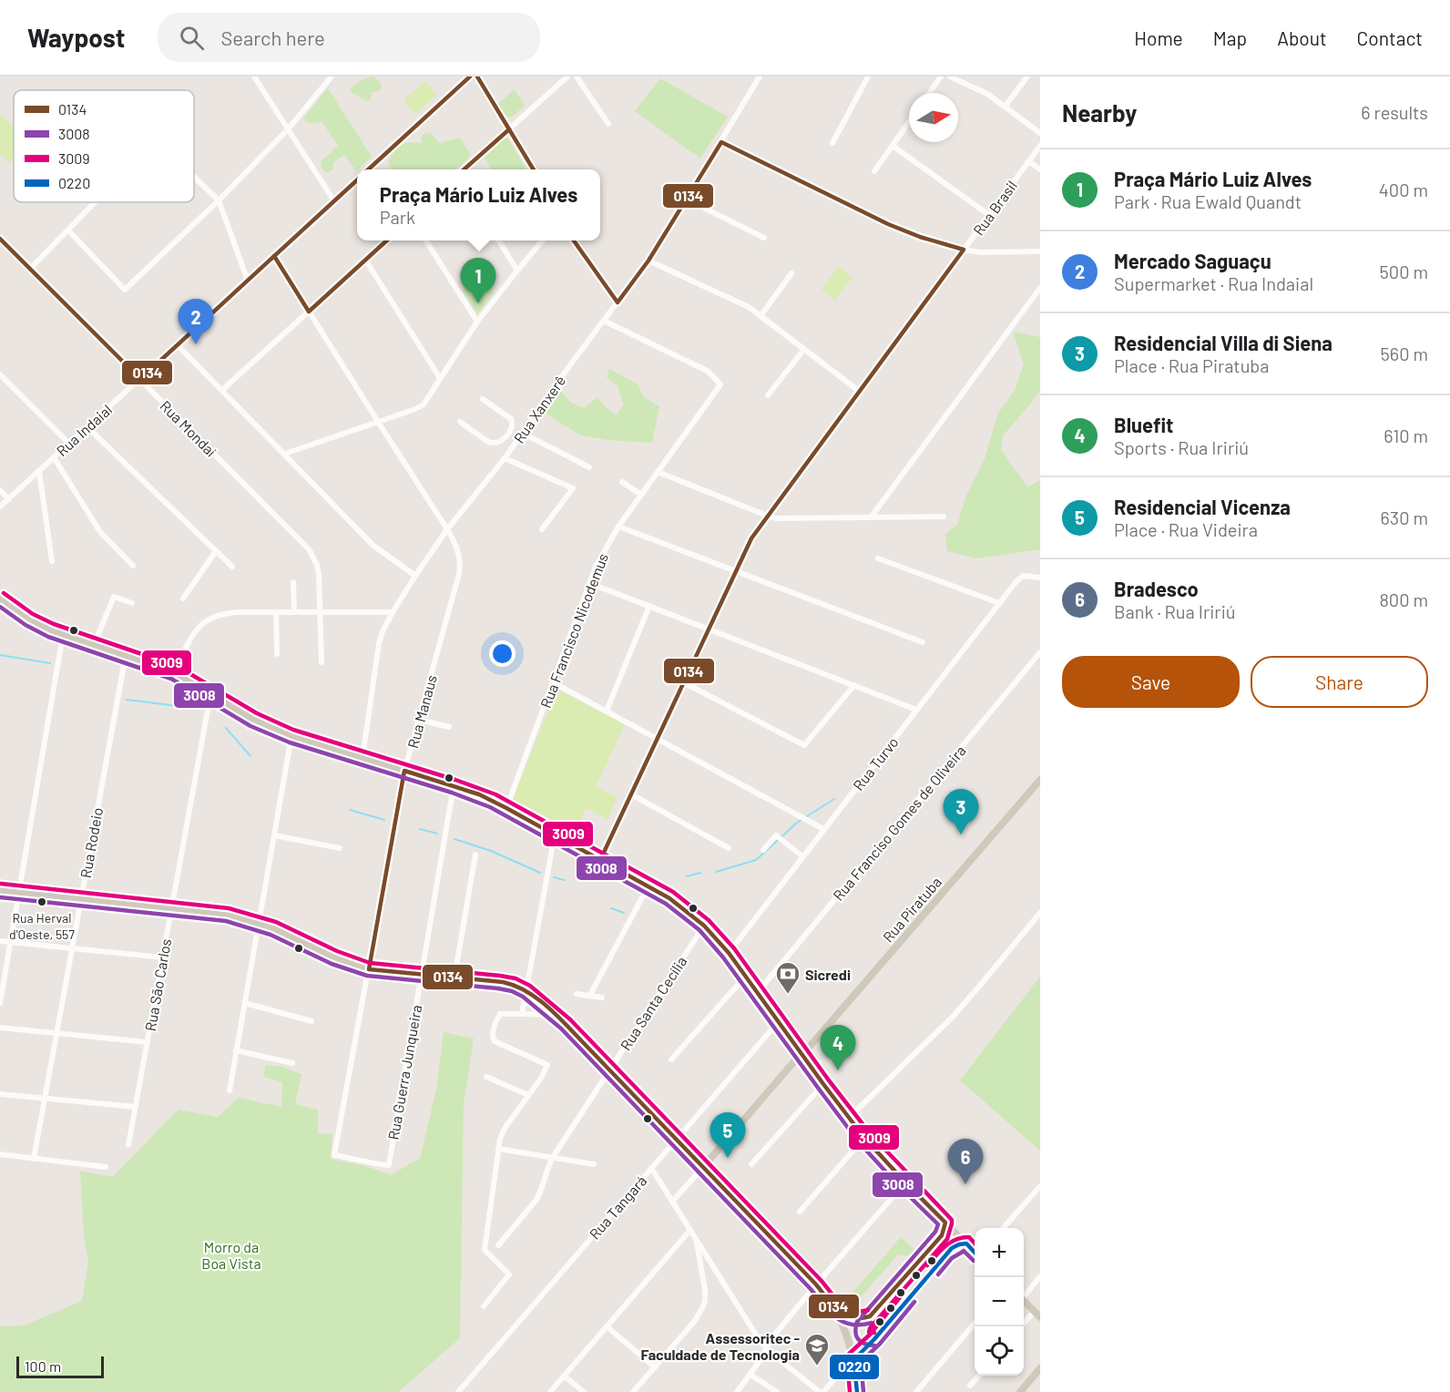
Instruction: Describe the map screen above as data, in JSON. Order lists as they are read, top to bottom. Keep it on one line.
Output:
{"streets":{"main road":["Rua Piratuba"],"street":["Rua Brasil","Rua Xanxerê","Rua Mondaí","Rua Indaial","Rua Francisco Nicodemus","Rua Manaus","Rua Turvo","Rua Franciso Gomes de Oliveira","Rua Rodeio","Rua São Carlos","Rua Santa Cecília","Rua Guerra Junqueira","Rua Tangará"]},"crossings":[["Rua Xanxerê","Rua Francisco Nicodemus"],["Rua Xanxerê","Rua Manaus"],["Rua Mondaí","Rua Indaial"],["Rua Indaial","Rua Manaus"],["Rua Manaus","Rua Guerra Junqueira"]],"parks":["Morro da Boa Vista"],"places":{"other":["Rua Herval d'Oeste, 557"],"bank":["Sicredi"],"school or university":["Assessoritec - Faculdade de Tecnologia"]},"lines":["transit line 0134","transit line 3009","transit line 3008","transit line 0220"],"legend":["0134","3008","3009","0220"],"scale_bar":"100 m","north":"right","page":{"header":"Waypost","search":"Search here","nav":["Home","Map","About","Contact"],"heading":["Nearby","6 results"],"list":[{"mark":"1","name":"Praça Mário Luiz Alves","note":"Park · Rua Ewald Quandt","value":"400 m"},{"mark":"2","name":"Mercado Saguaçu","note":"Supermarket · Rua Indaial","value":"500 m"},{"mark":"3","name":"Residencial Villa di Siena","note":"Place · Rua Piratuba","value":"560 m"},{"mark":"4","name":"Bluefit","note":"Sports · Rua Iririú","value":"610 m"},{"mark":"5","name":"Residencial Vicenza","note":"Place · Rua Videira","value":"630 m"},{"mark":"6","name":"Bradesco","note":"Bank · Rua Iririú","value":"800 m"}],"popup":["Praça Mário Luiz Alves","Park"],"pins":["1","2","3","4","5","6"],"buttons":["Save","Share"],"map_buttons":["+","−"],"scale":"100 m"}}
